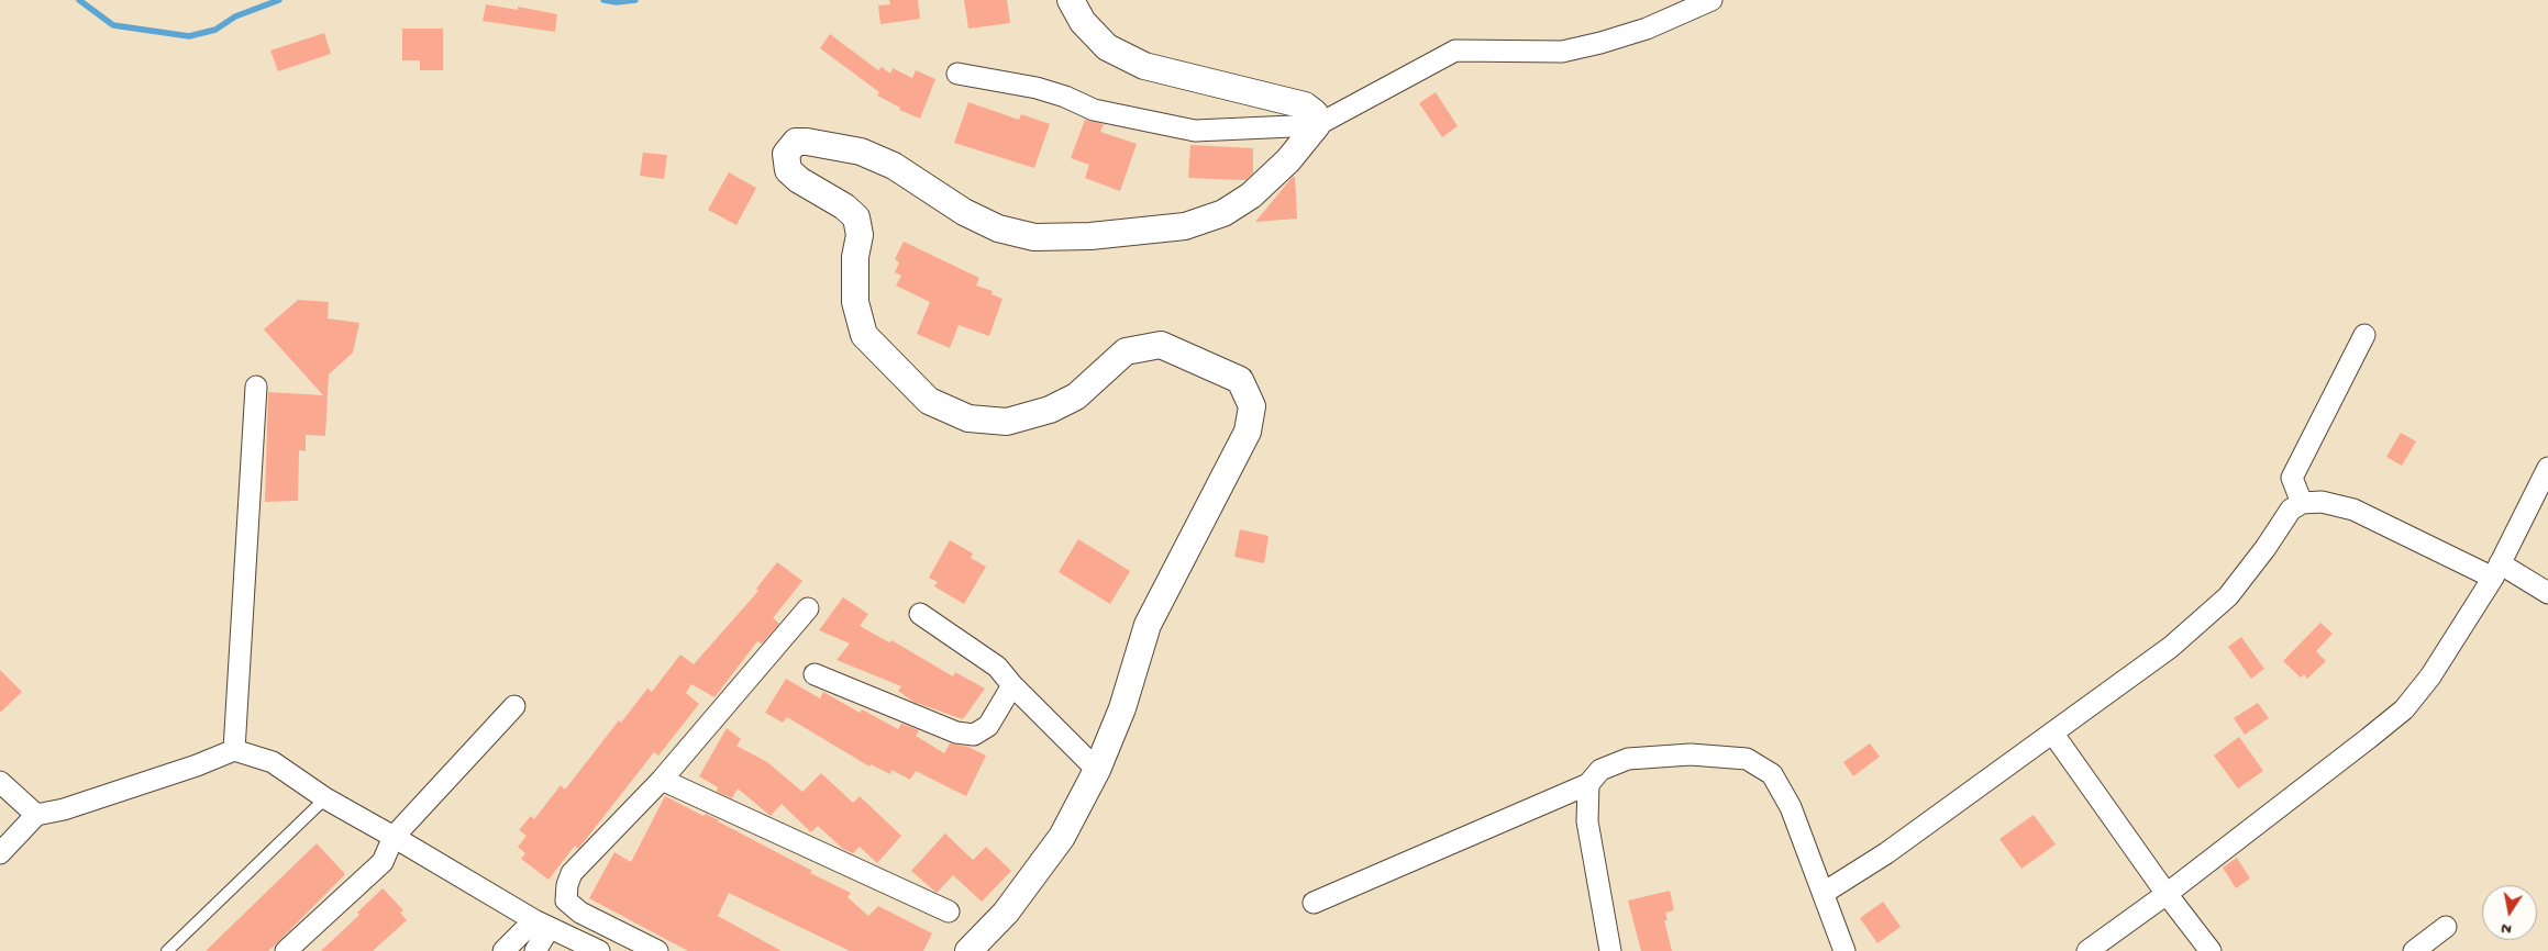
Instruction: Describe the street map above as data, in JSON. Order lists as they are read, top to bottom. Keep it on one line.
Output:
{"north":"bottom"}
